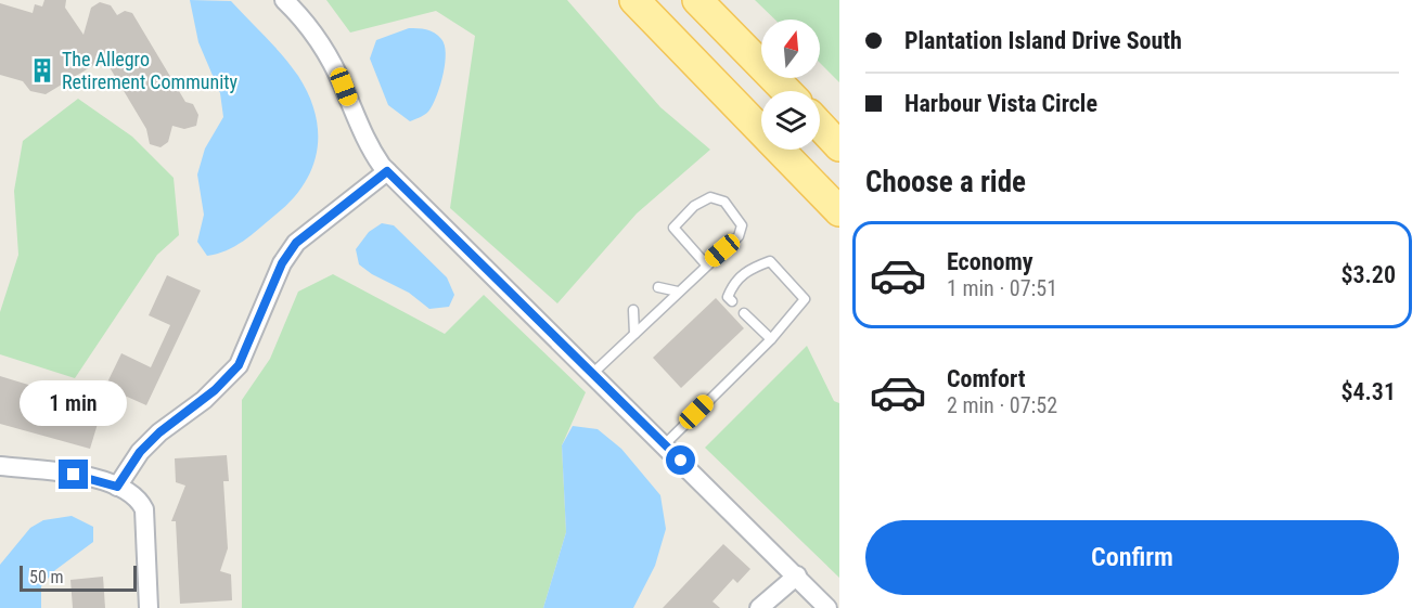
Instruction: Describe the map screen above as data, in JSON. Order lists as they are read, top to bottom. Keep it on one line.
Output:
{"places":{"building":["The Allegro Retirement Community"]},"scale_bar":"50 m","north":"top","page":{"banner":["Plantation Island Drive South","Harbour Vista Circle"],"heading":"Choose a ride","list":[{"name":"Economy","note":"1 min · 07:51","value":"$3.20"},{"name":"Comfort","note":"2 min · 07:52","value":"$4.31"}],"bubble":"1 min","buttons":"Confirm","scale":"50 m"}}
